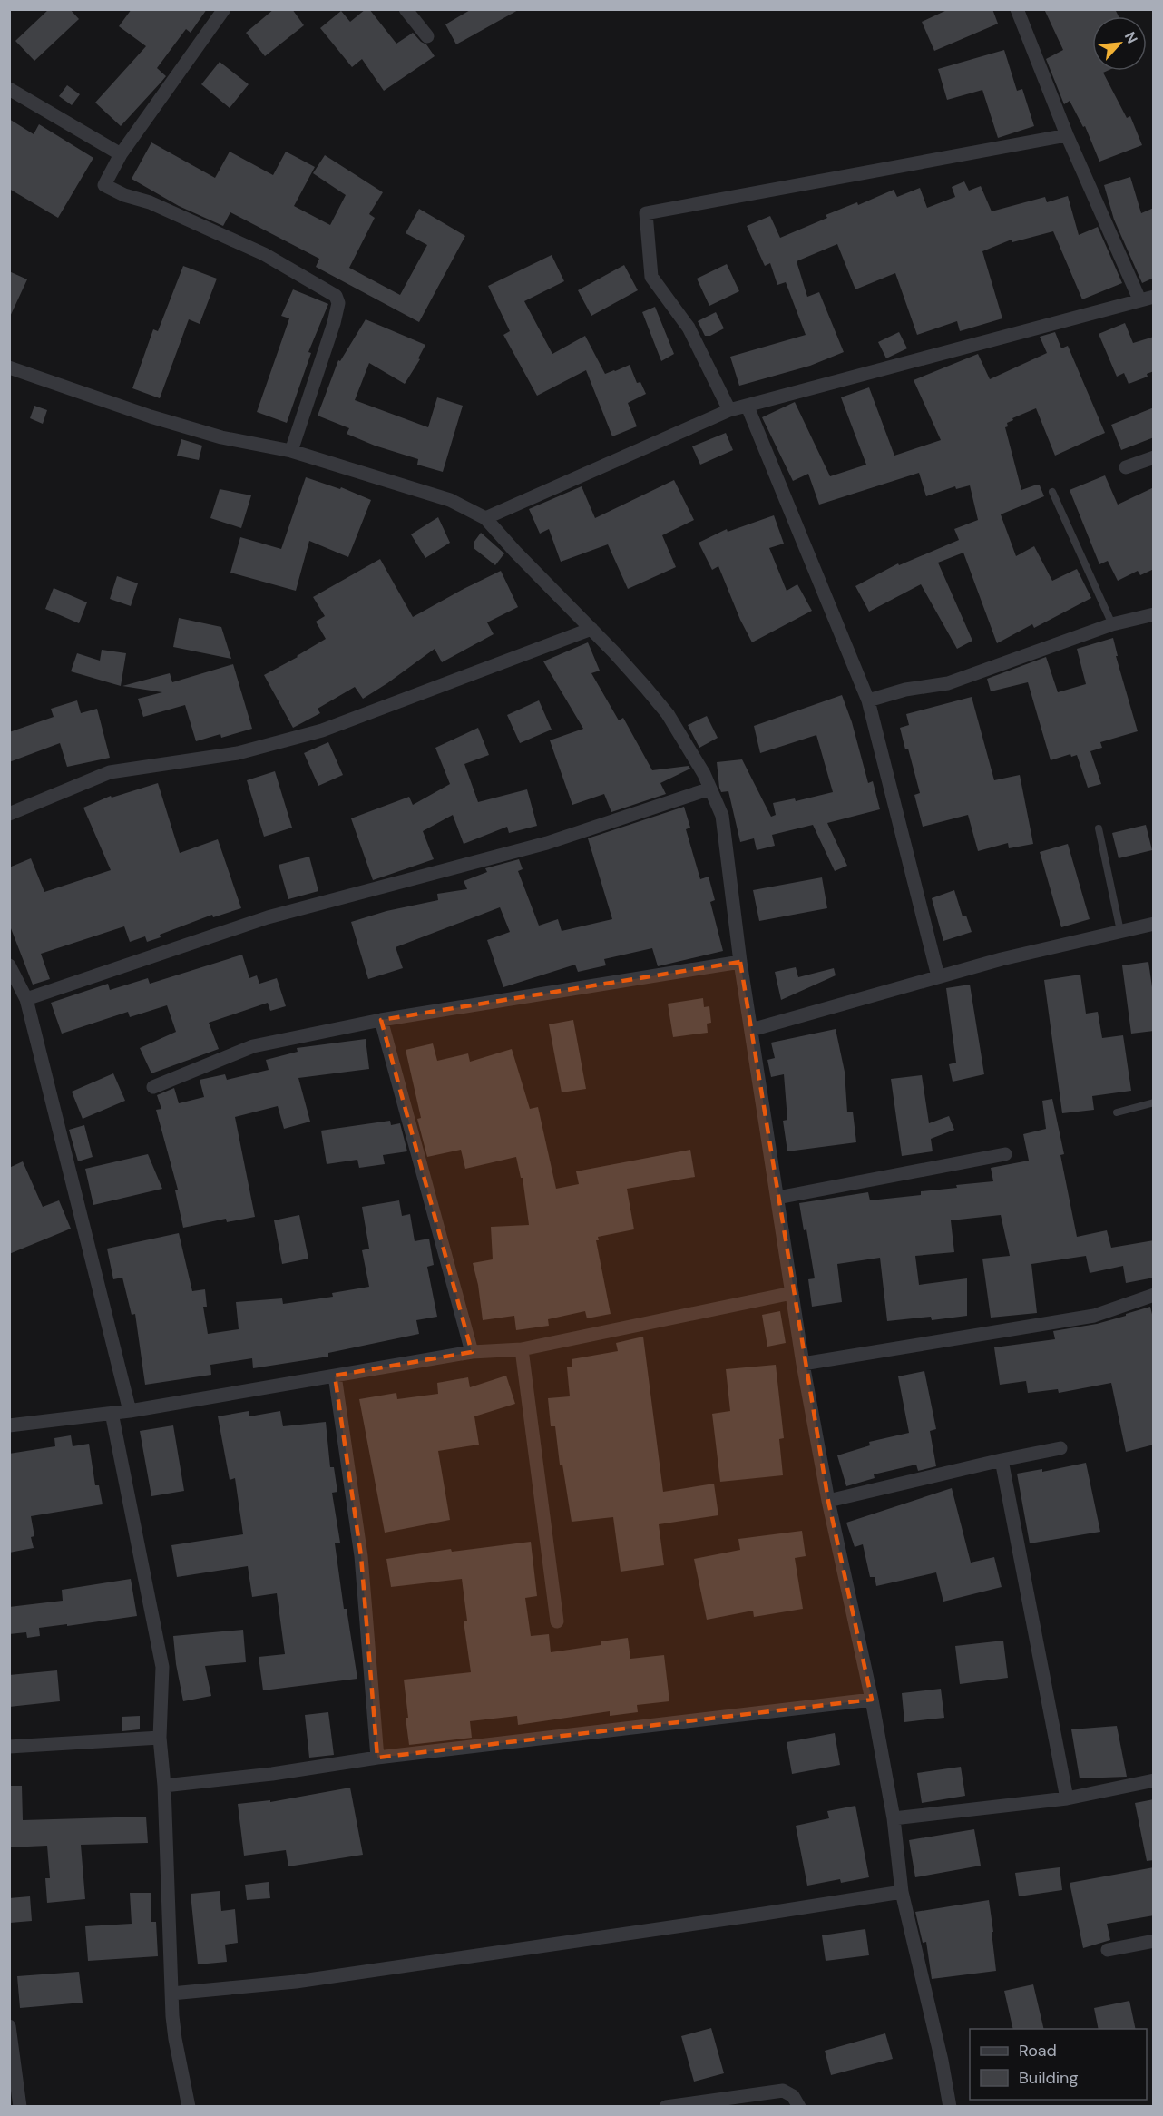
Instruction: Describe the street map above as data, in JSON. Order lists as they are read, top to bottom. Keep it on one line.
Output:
{"legend":["Road","Building"],"north":"top right"}
